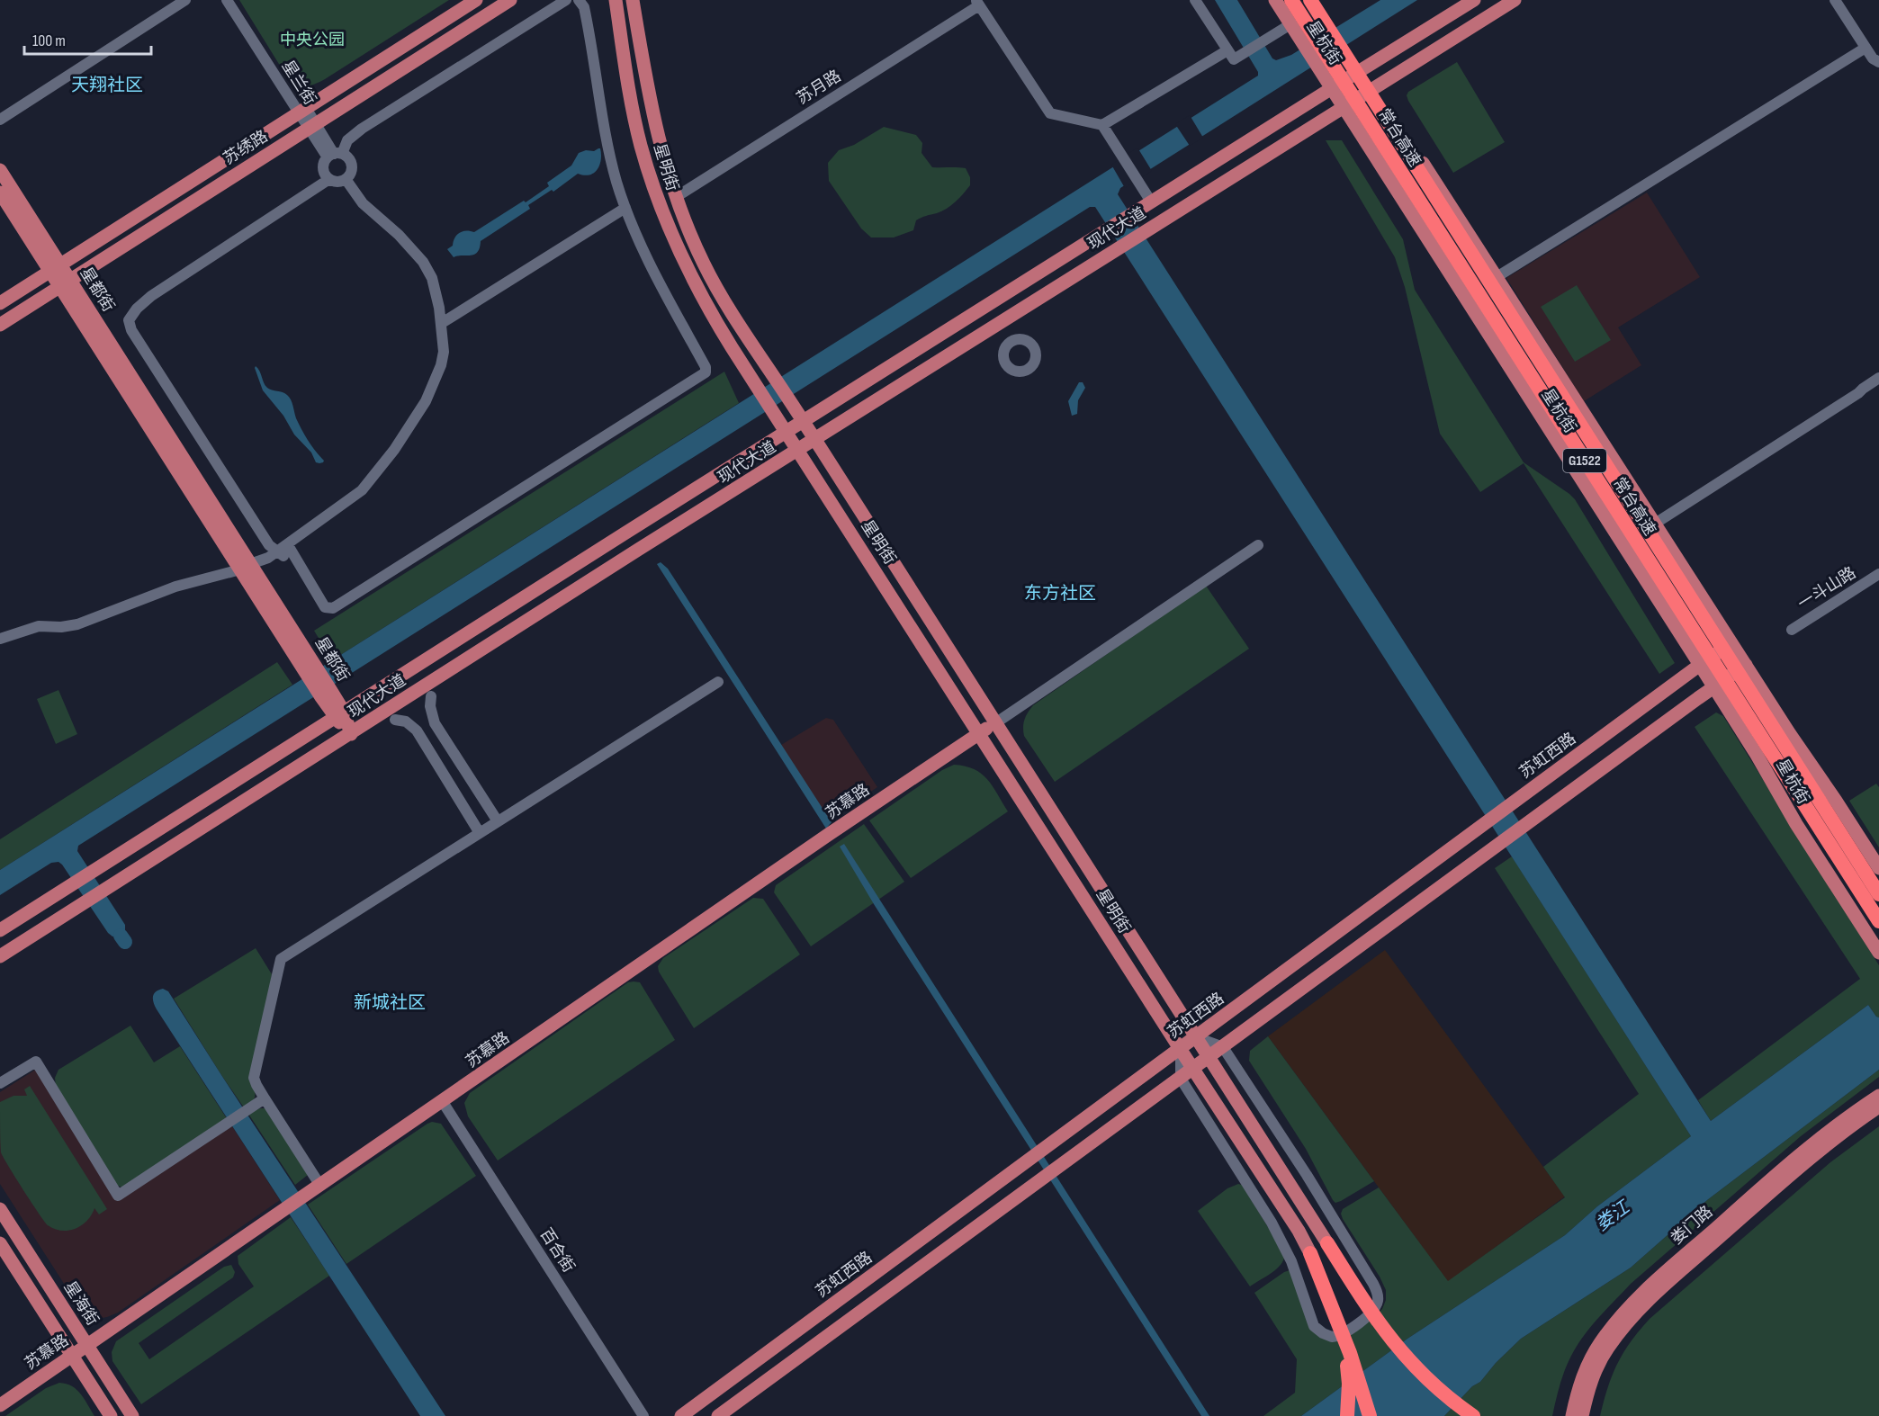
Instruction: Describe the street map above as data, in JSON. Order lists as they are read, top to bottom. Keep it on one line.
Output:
{"streets":{"highway":["常台高速","G1522"],"main road":["星杭街","苏绣路","星明街","现代大道","星都街","苏虹西路","苏慕路","娄门路","星海街"],"street":["星兰街","苏月路","一斗山路","百合街"]},"crossings":[["星杭街","现代大道"],["星杭街","苏虹西路"],["星兰街","苏绣路"],["苏月路","星明街"],["苏绣路","星都街"],["星明街","现代大道"],["星明街","苏虹西路"],["星明街","苏慕路"],["现代大道","星都街"],["苏慕路","百合街"],["苏慕路","星海街"]],"districts":["天翔社区","东方社区","新城社区"],"water":["娄江"],"parks":["中央公园"],"scale_bar":"100 m"}
